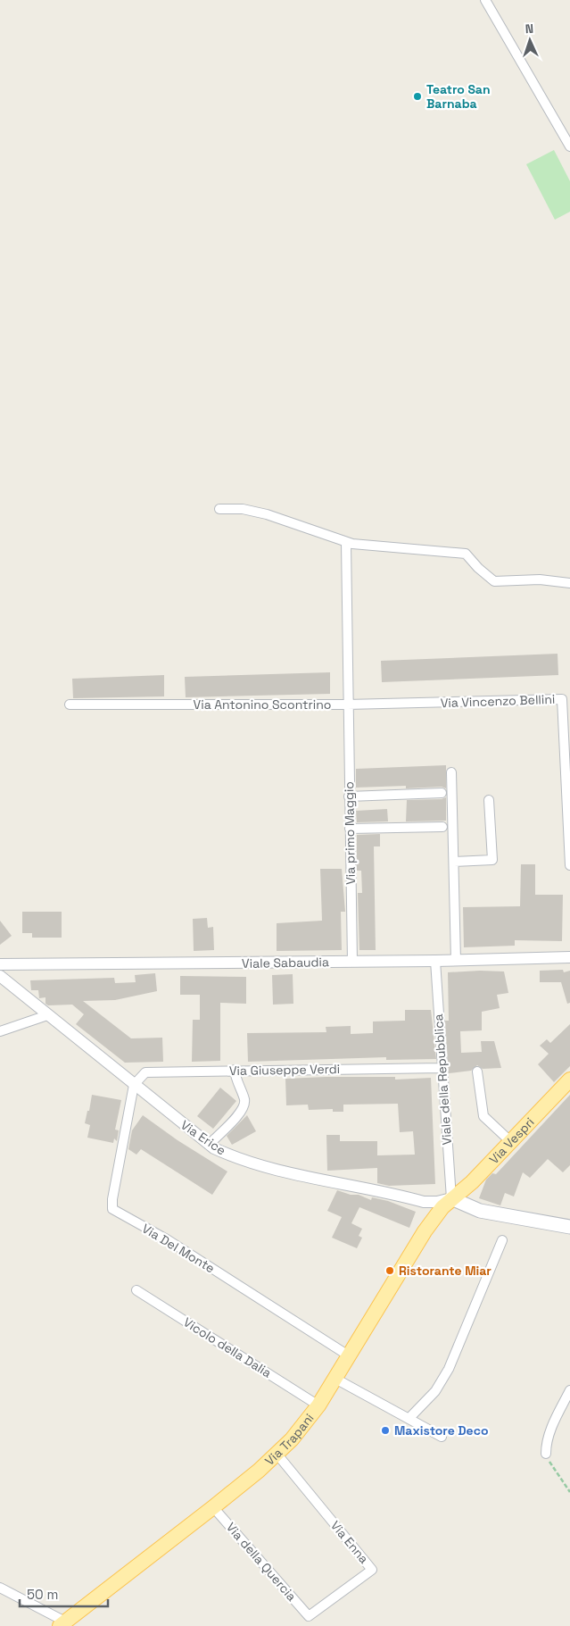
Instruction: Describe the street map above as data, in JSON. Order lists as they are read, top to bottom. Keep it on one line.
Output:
{"streets":{"main road":["Via Vespri","Via Trapani"],"street":["Via Vincenzo Bellini","Via Antonino Scontrino","Via primo Maggio","Viale Sabaudia","Via Giuseppe Verdi","Viale della Repubblica","Via Erice","Via Del Monte","Vicolo della Dalia","Via Enna","Via della Quercia"]},"crossings":[["Via Vincenzo Bellini","Via Antonino Scontrino"],["Via Vincenzo Bellini","Via primo Maggio"],["Via Antonino Scontrino","Via primo Maggio"],["Via primo Maggio","Viale Sabaudia"],["Viale Sabaudia","Viale della Repubblica"],["Via Giuseppe Verdi","Viale della Repubblica"],["Via Giuseppe Verdi","Via Erice"],["Via Giuseppe Verdi","Via Del Monte"],["Viale della Repubblica","Via Erice"],["Viale della Repubblica","Via Vespri"],["Viale della Repubblica","Via Trapani"],["Via Erice","Via Vespri"],["Via Erice","Via Del Monte"],["Via Erice","Via Trapani"],["Via Vespri","Via Trapani"],["Via Del Monte","Via Trapani"],["Vicolo della Dalia","Via Trapani"],["Via Trapani","Via Enna"],["Via Trapani","Via della Quercia"],["Via Enna","Via della Quercia"]],"places":["Teatro San Barnaba","Ristorante Miar","Maxistore Deco"],"scale_bar":"50 m","north":"top"}
